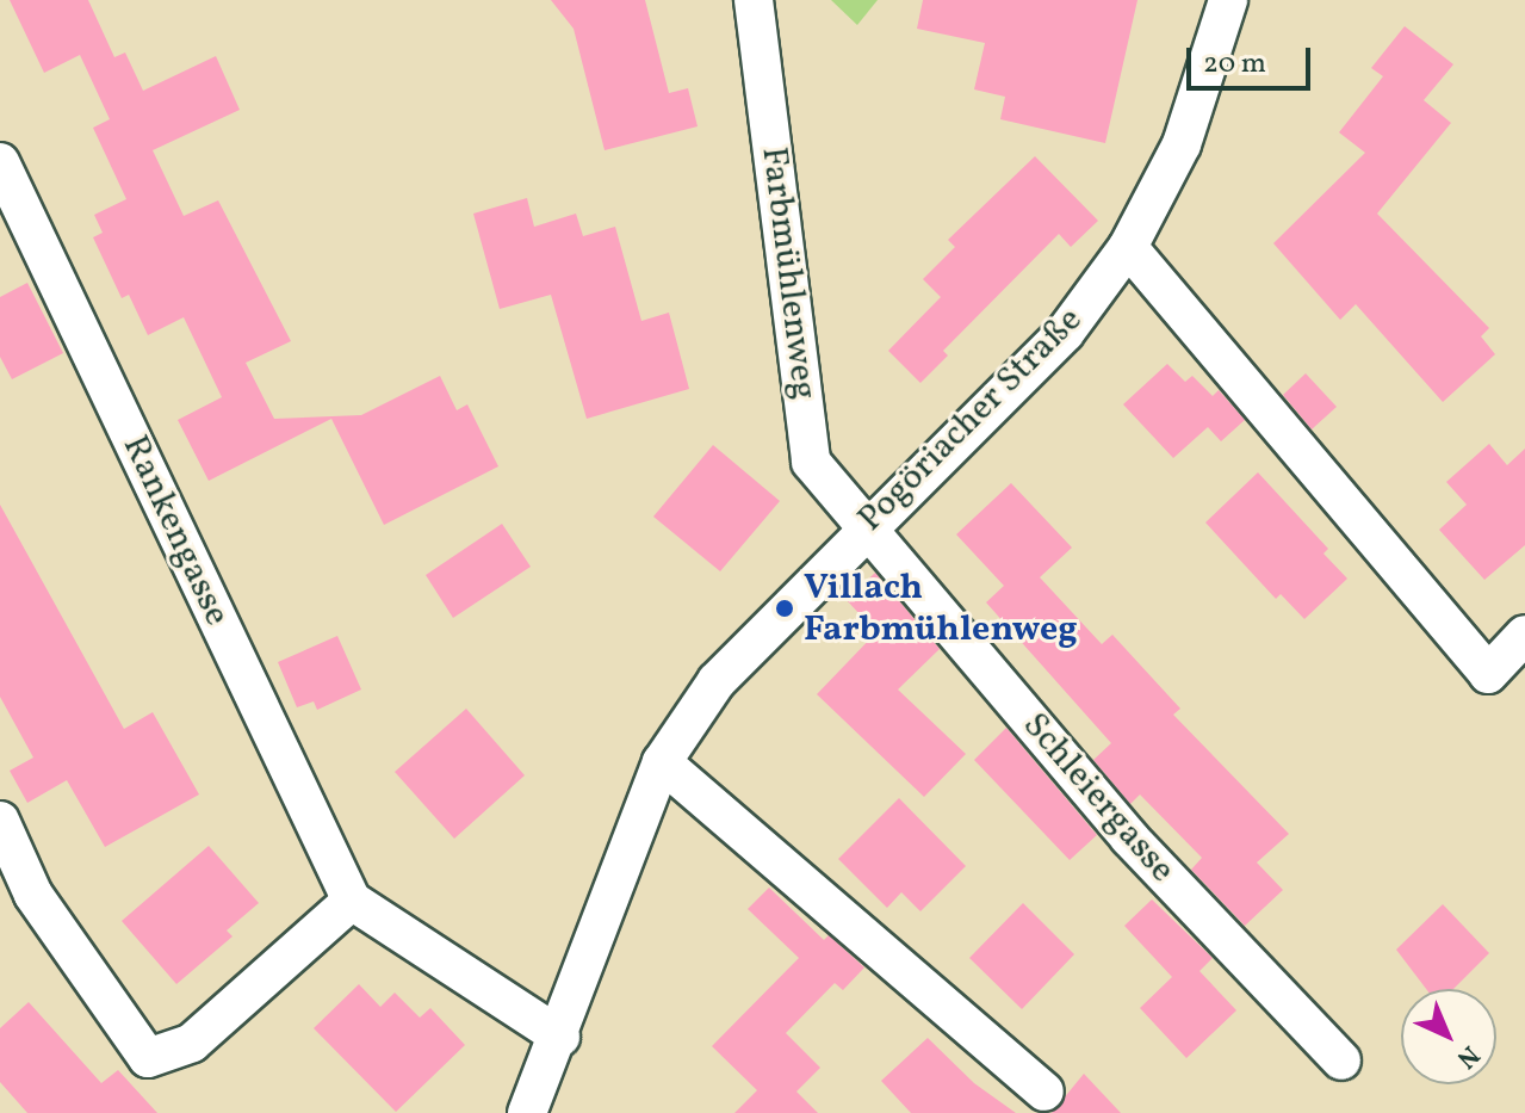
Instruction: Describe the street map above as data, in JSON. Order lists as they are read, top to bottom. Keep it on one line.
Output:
{"streets":{"street":["Farbmühlenweg","Pogöriacher Straße","Rankengasse","Schleiergasse"]},"crossings":[["Farbmühlenweg","Pogöriacher Straße"],["Farbmühlenweg","Schleiergasse"],["Pogöriacher Straße","Schleiergasse"]],"places":["Villach Farbmühlenweg"],"scale_bar":"20 m","north":"bottom right"}
